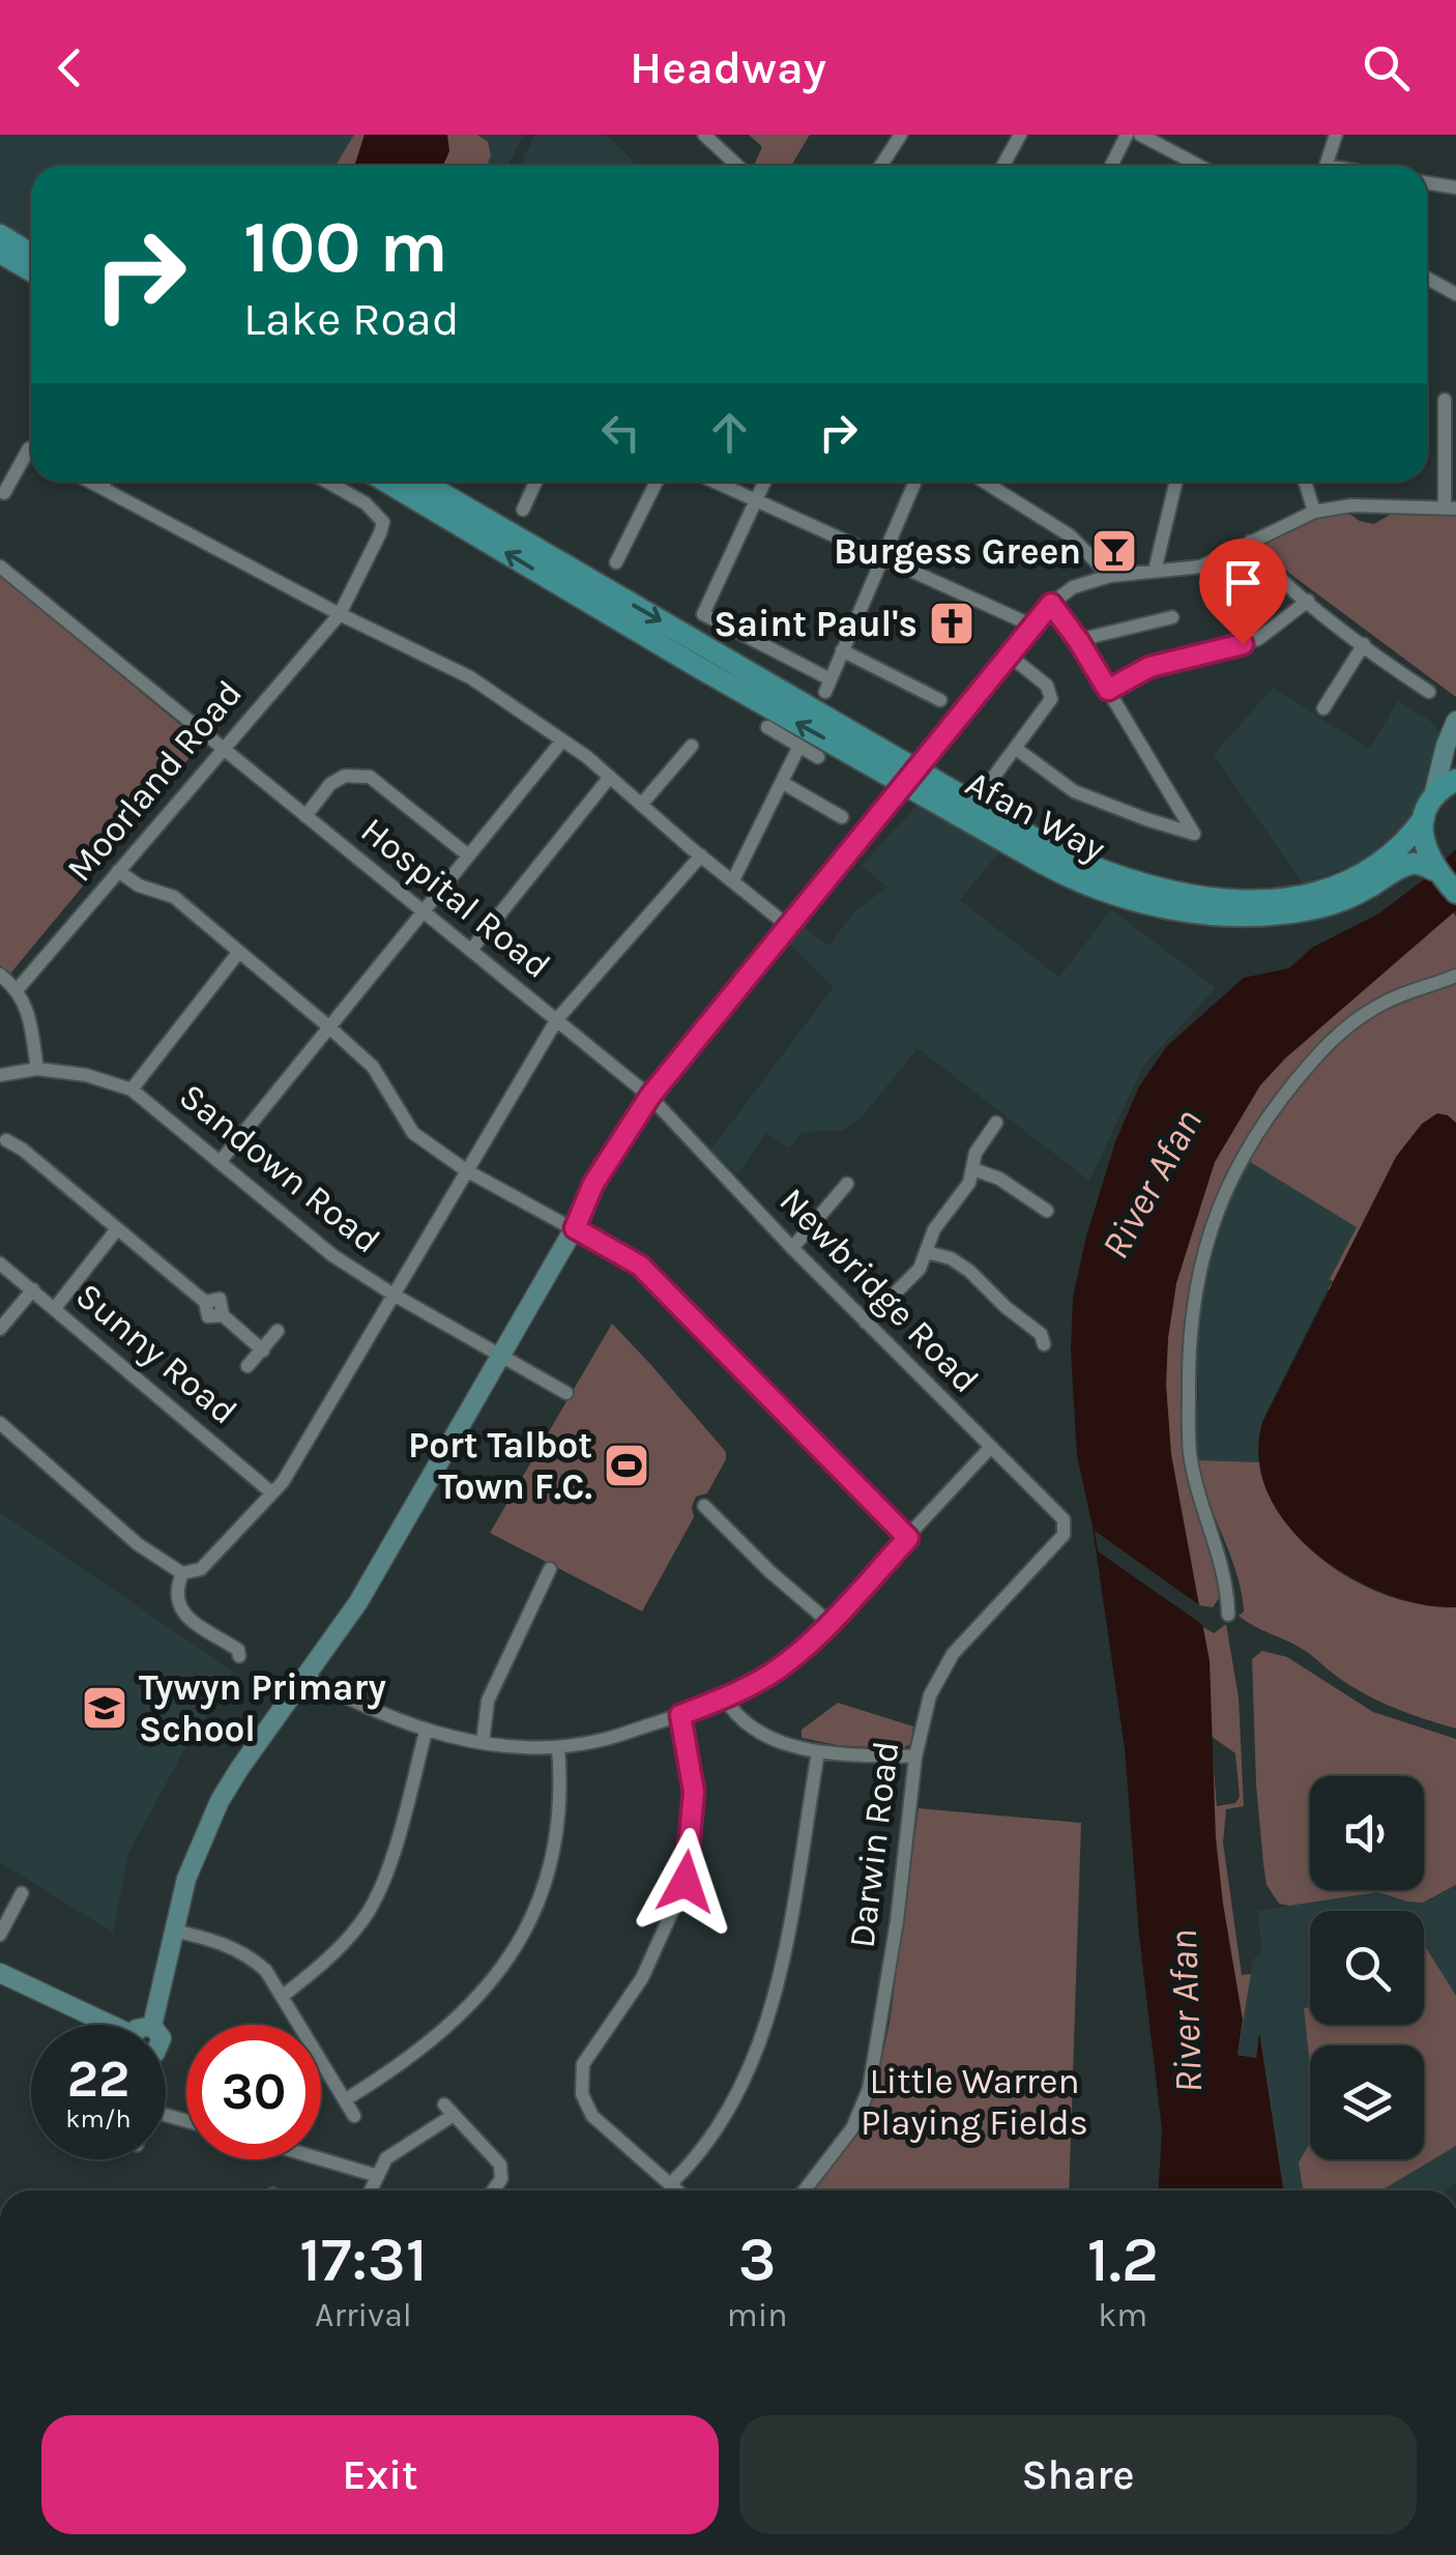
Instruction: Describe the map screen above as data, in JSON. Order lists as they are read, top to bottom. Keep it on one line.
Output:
{"streets":{"main road":["Afan Way"],"street":["Moorland Road","Hospital Road","Sandown Road","Newbridge Road","Sunny Road","Darwin Road"]},"crossings":[["Moorland Road","Hospital Road"],["Hospital Road","Newbridge Road"],["Newbridge Road","Darwin Road"]],"water":["River Afan"],"parks":["Little Warren Playing Fields"],"places":{"bar":["Burgess Green"],"church":["Saint Paul's"],"sports":["Port Talbot Town F.C."],"school or university":["Tywyn Primary School"]},"page":{"header":"Headway","turn":["100 m","Lake Road"],"speed":"22 km/h","limit":"30","eta":["17:31","Arrival","3","min","1.2","km"],"buttons":["Exit","Share"]}}
